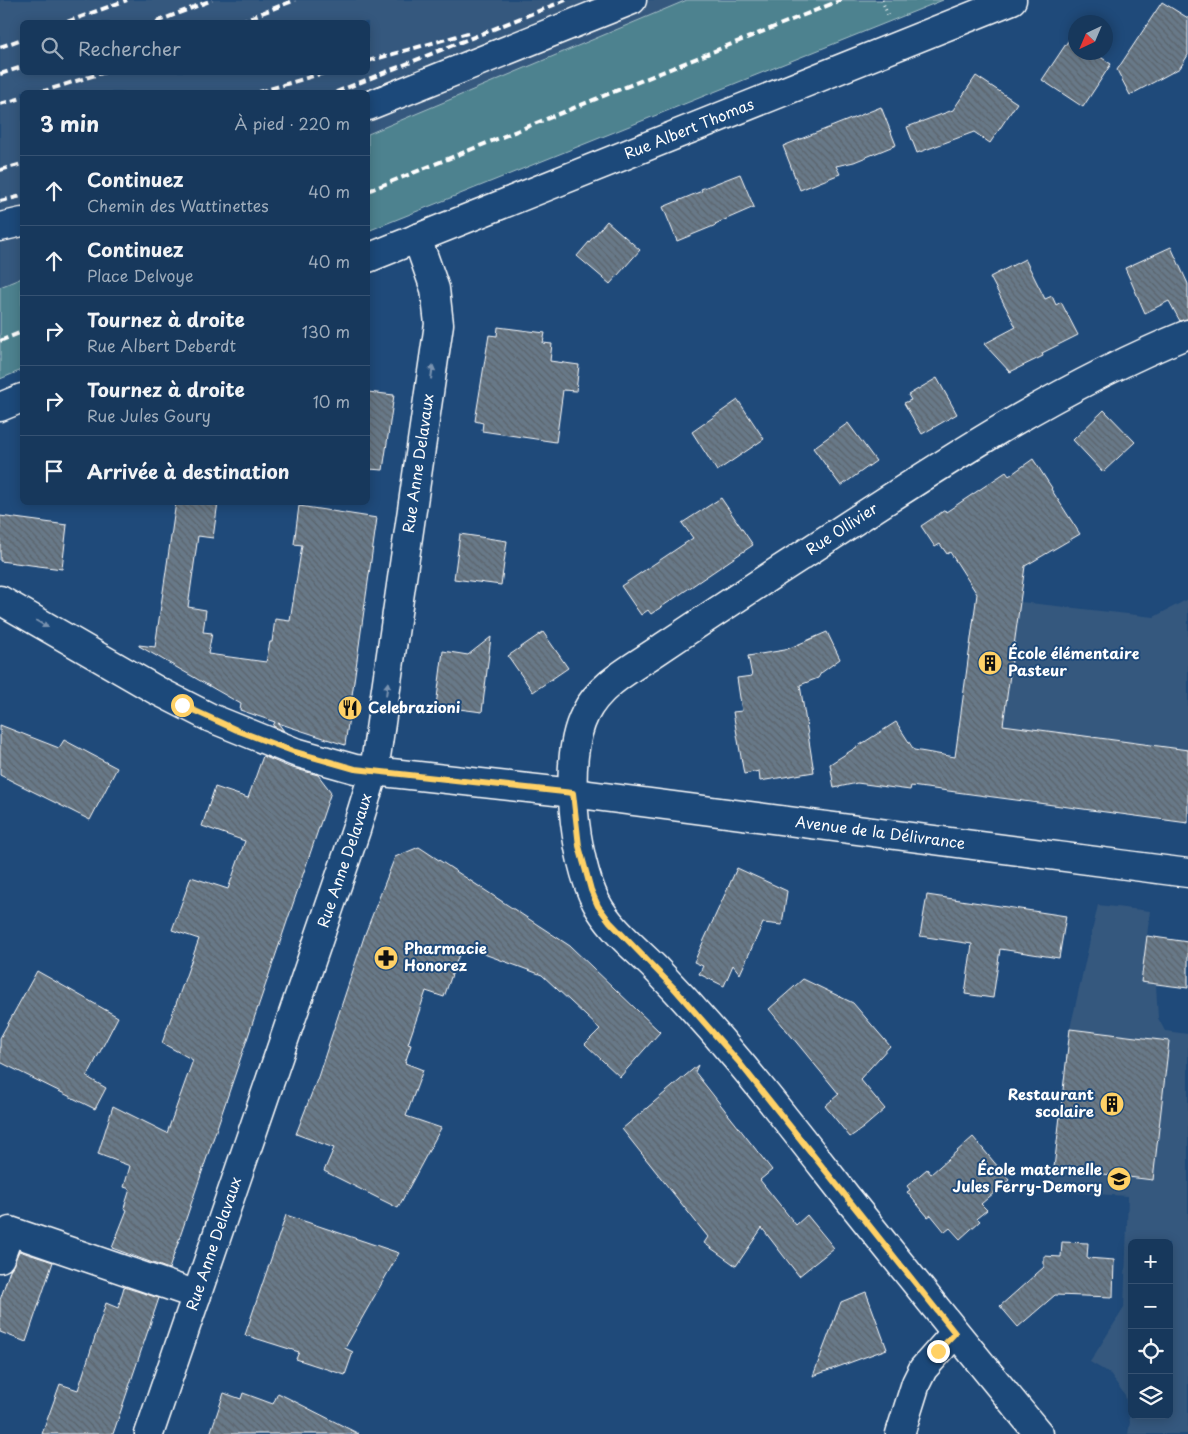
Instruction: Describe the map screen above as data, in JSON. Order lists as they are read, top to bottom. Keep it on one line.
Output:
{"streets":{"street":["Rue Albert Thomas","Rue Anne Delavaux","Rue Ollivier","Avenue de la Délivrance"]},"crossings":[["Rue Albert Thomas","Rue Anne Delavaux"],["Rue Anne Delavaux","Avenue de la Délivrance"],["Rue Ollivier","Avenue de la Délivrance"]],"one_way":["Rue Anne Delavaux"],"places":{"building":["École élémentaire Pasteur","Restaurant scolaire"],"restaurant":["Celebrazioni"],"pharmacy":["Pharmacie Honorez"],"school or university":["École maternelle Jules Ferry-Demory"]},"north":"bottom left","page":{"search":"Rechercher","heading":["3 min","À pied · 220 m"],"list":[["Continuez","Chemin des Wattinettes","40 m"],["Continuez","Place Delvoye","40 m"],["Tournez à droite","Rue Albert Deberdt","130 m"],["Tournez à droite","Rue Jules Goury","10 m"],"Arrivée à destination"],"map_buttons":["+","−"]}}
